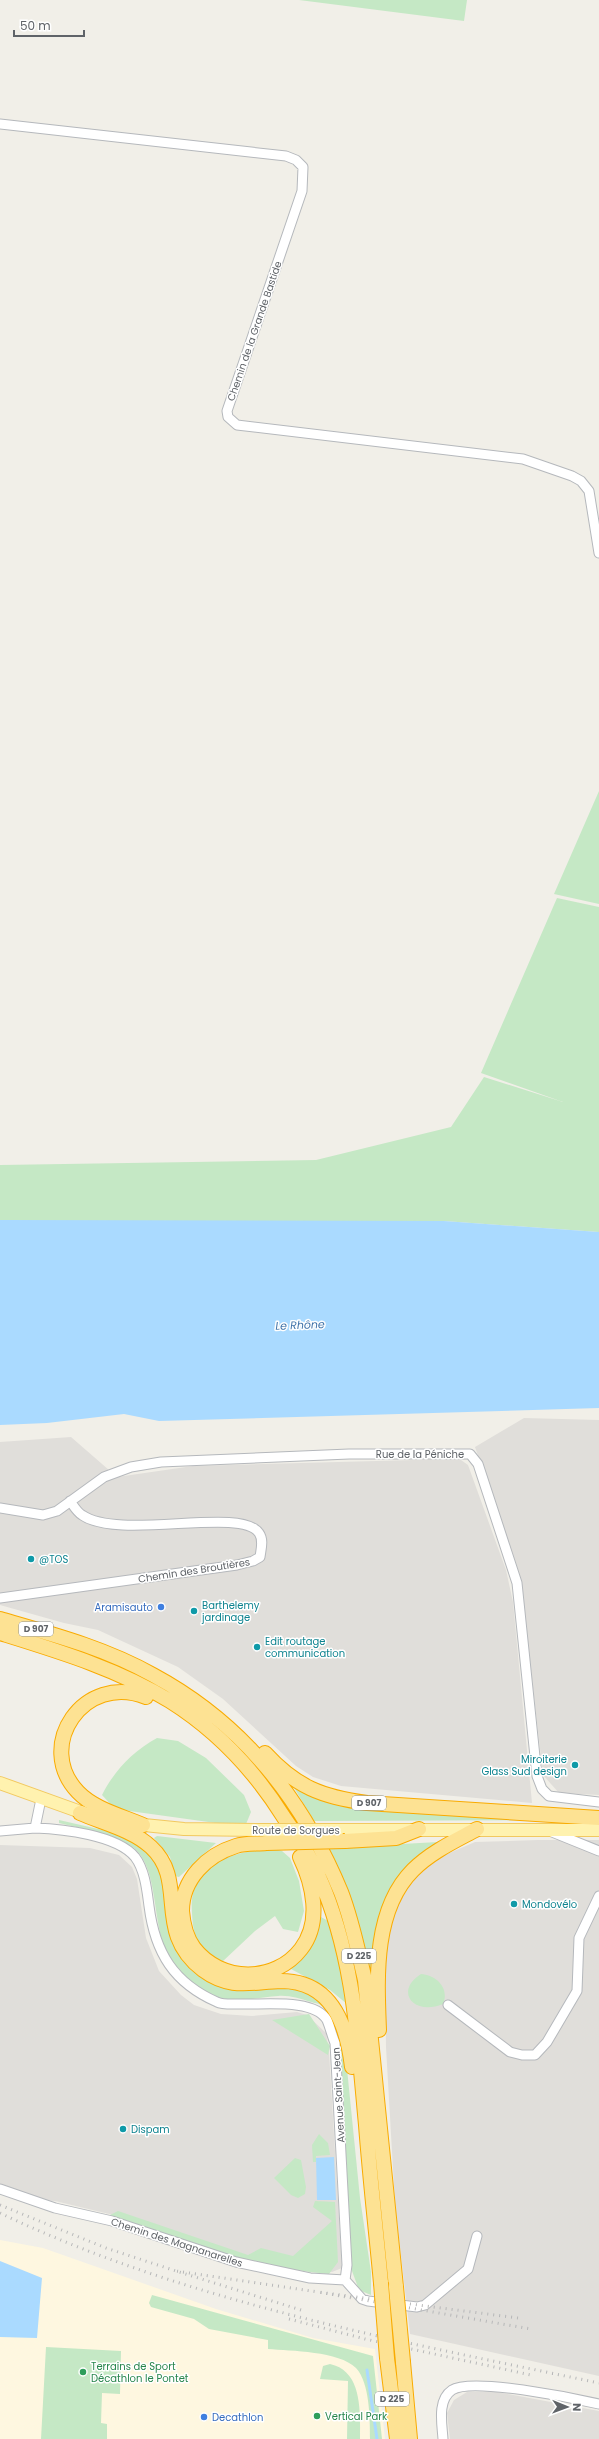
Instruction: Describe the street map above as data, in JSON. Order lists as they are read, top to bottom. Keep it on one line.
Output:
{"streets":{"highway":["D 907","D 225"],"main road":["Route de Sorgues"],"street":["Chemin de la Grande Bastide","Rue de la Péniche","Chemin des Broutières","Avenue Saint-Jean","Chemin des Magnanarelles"]},"crossings":[["Rue de la Péniche","Chemin des Broutières"],["D 907","Route de Sorgues"],["D 907","D 225"],["Route de Sorgues","D 225"],["Avenue Saint-Jean","Chemin des Magnanarelles"]],"water":["Le Rhône"],"places":["@TOS","Aramisauto","Barthelemy jardinage","Edit routage communication","Miroiterie Glass Sud design","Mondovélo","Dispam","Terrains de Sport Décathlon le Pontet","Vertical Park","Decathlon"],"scale_bar":"50 m","north":"right"}
